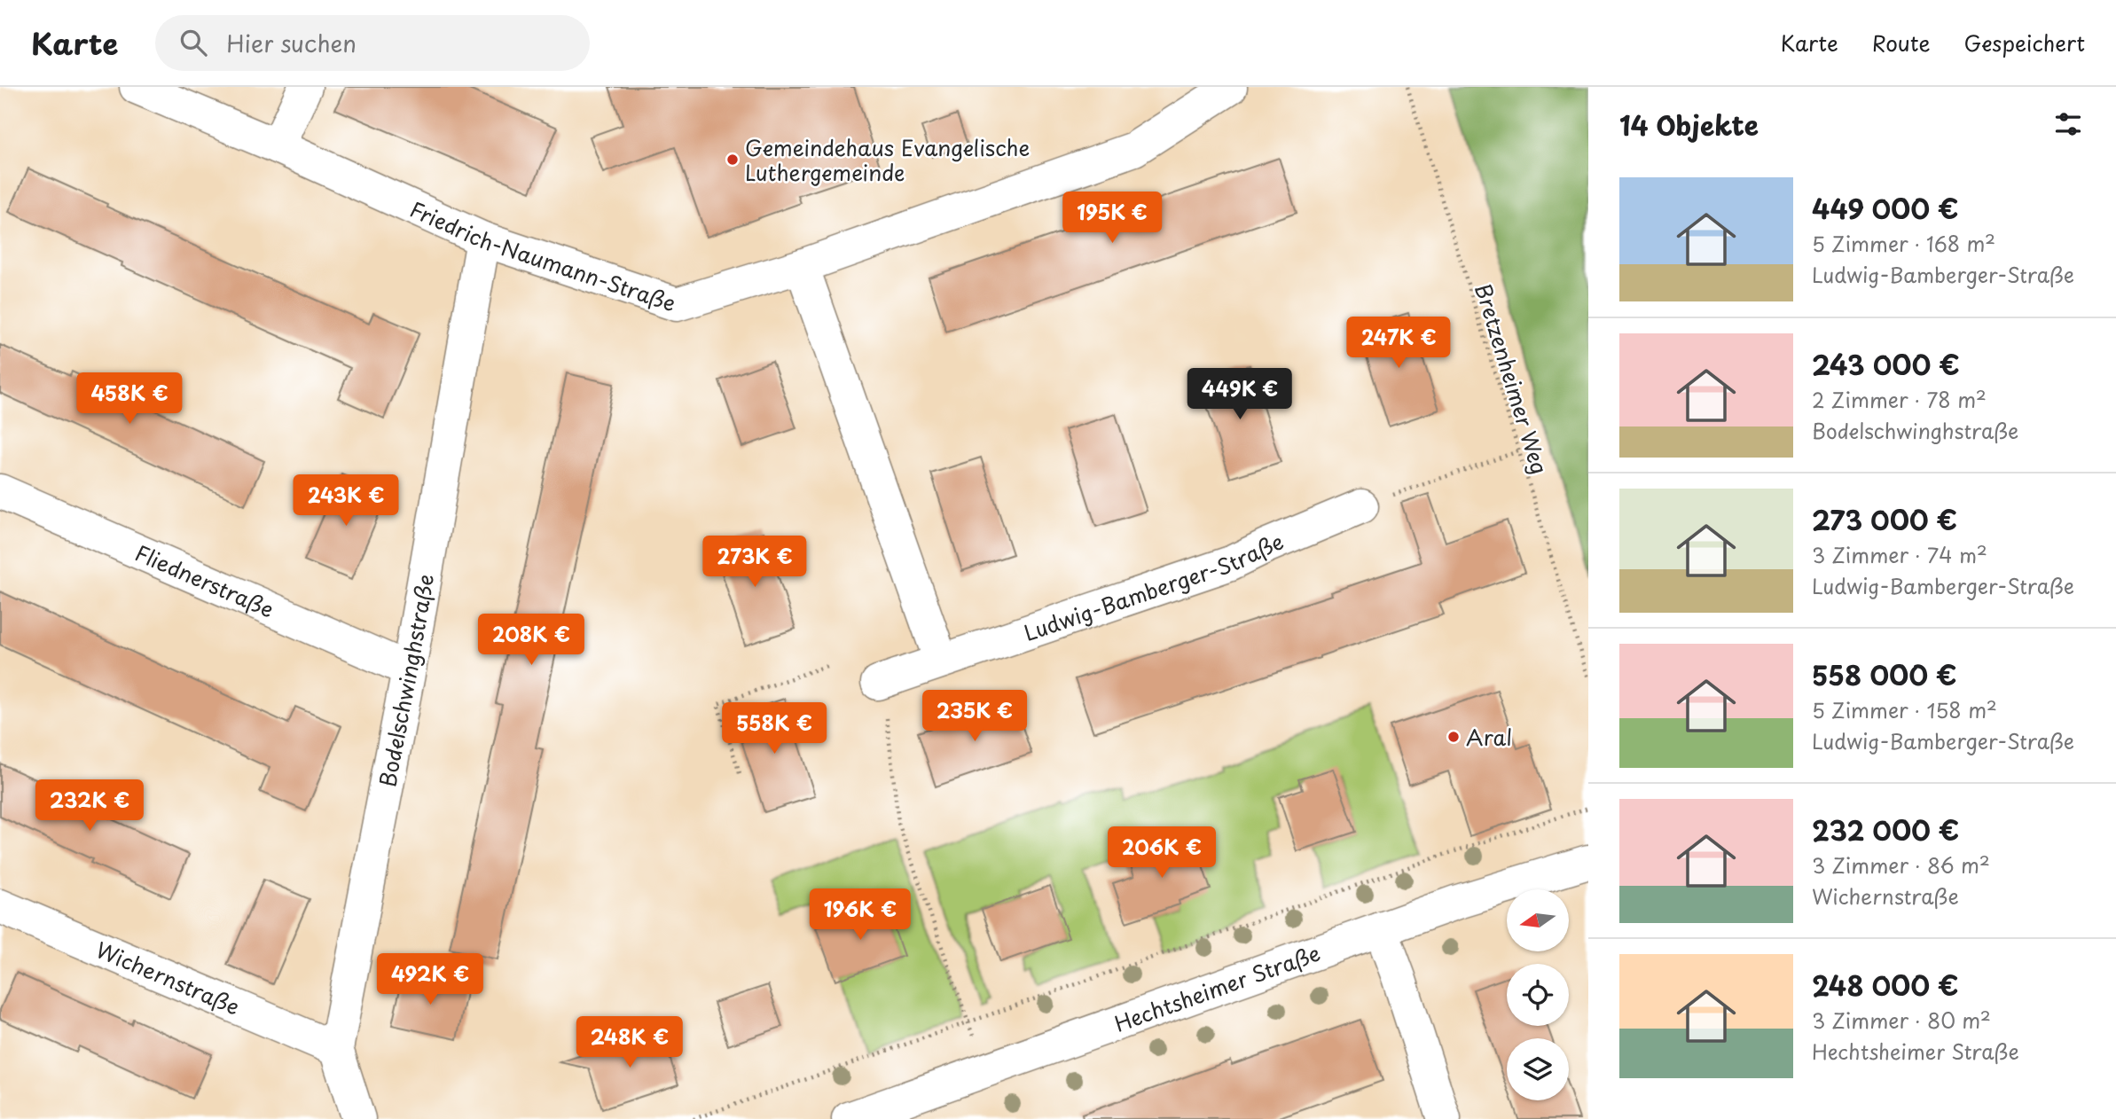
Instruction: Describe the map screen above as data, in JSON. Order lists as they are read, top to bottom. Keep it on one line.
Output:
{"streets":{"street":["Friedrich-Naumann-Straße","Fliednerstraße","Ludwig-Bamberger-Straße","Bodelschwinghstraße","Wichernstraße","Hechtsheimer Straße"],"path":["Bretzenheimer Weg"]},"crossings":[["Friedrich-Naumann-Straße","Bodelschwinghstraße"],["Fliednerstraße","Bodelschwinghstraße"],["Bodelschwinghstraße","Wichernstraße"]],"places":["Gemeindehaus Evangelische Luthergemeinde","Aral"],"north":"left","page":{"header":"Karte","search":"Hier suchen","nav":["Karte","Route","Gespeichert"],"heading":"14 Objekte","list":[{"name":"449 000 €","note":"5 Zimmer · 168 m² · Ludwig-Bamberger-Straße"},{"name":"243 000 €","note":"2 Zimmer · 78 m² · Bodelschwinghstraße"},{"name":"273 000 €","note":"3 Zimmer · 74 m² · Ludwig-Bamberger-Straße"},{"name":"558 000 €","note":"5 Zimmer · 158 m² · Ludwig-Bamberger-Straße"},{"name":"232 000 €","note":"3 Zimmer · 86 m² · Wichernstraße"},{"name":"248 000 €","note":"3 Zimmer · 80 m² · Hechtsheimer Straße"}],"price":["195K €","247K €","449K €","458K €","243K €","273K €","208K €","235K €","558K €","232K €","206K €","196K €","492K €","248K €"]}}
